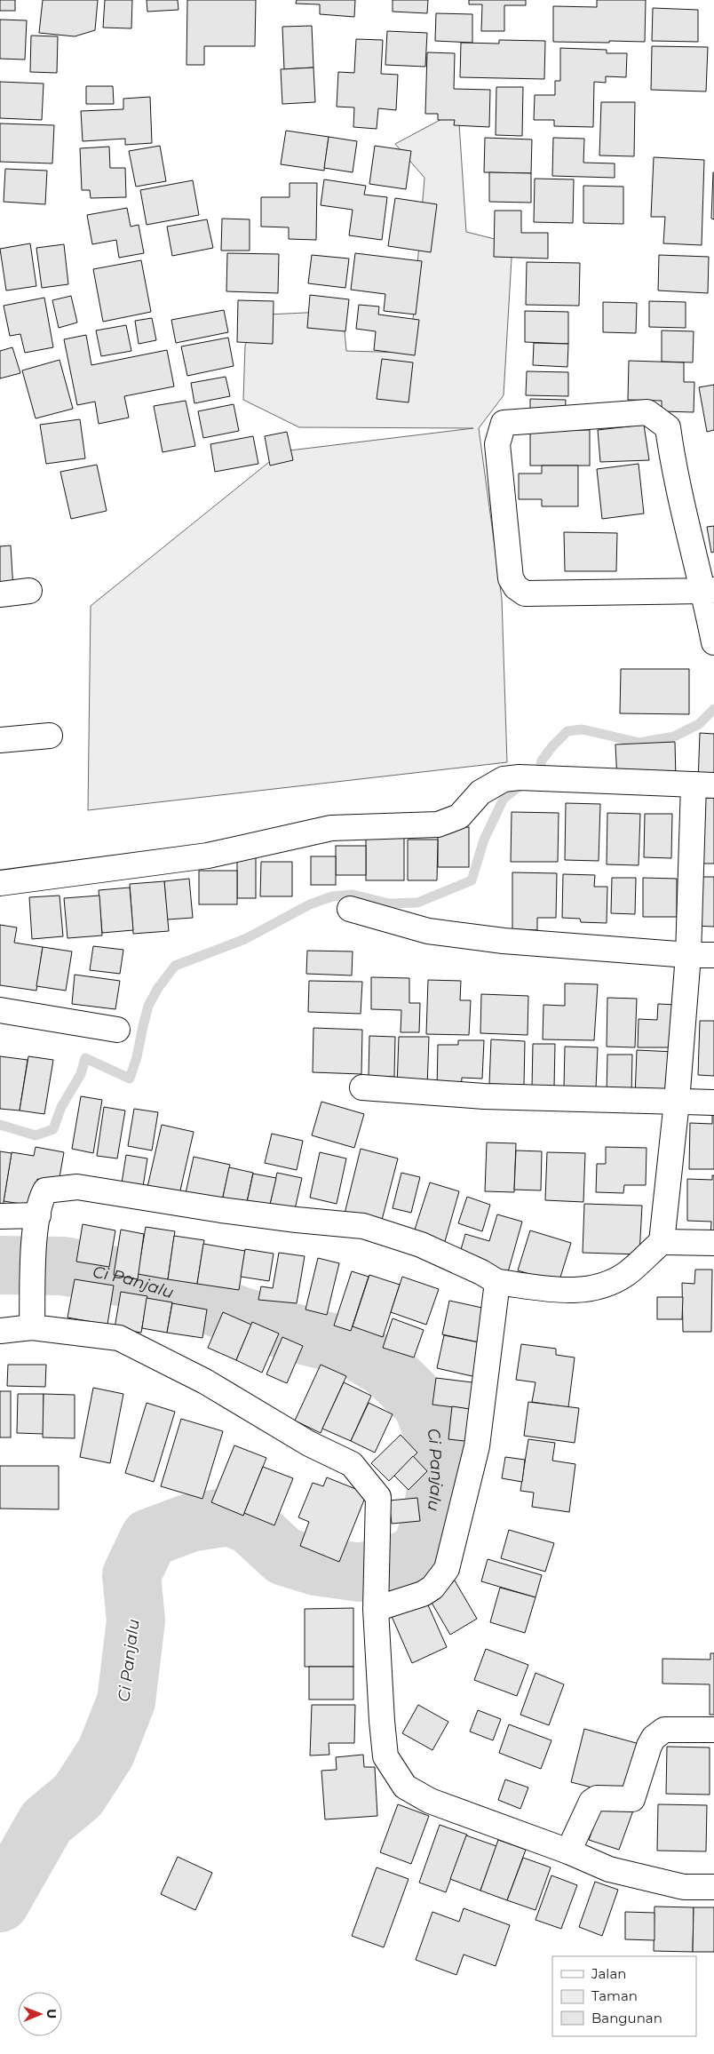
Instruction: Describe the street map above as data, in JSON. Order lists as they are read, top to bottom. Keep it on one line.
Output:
{"water":["Ci Panjalu"],"legend":["Jalan","Taman","Bangunan"],"north":"right"}
